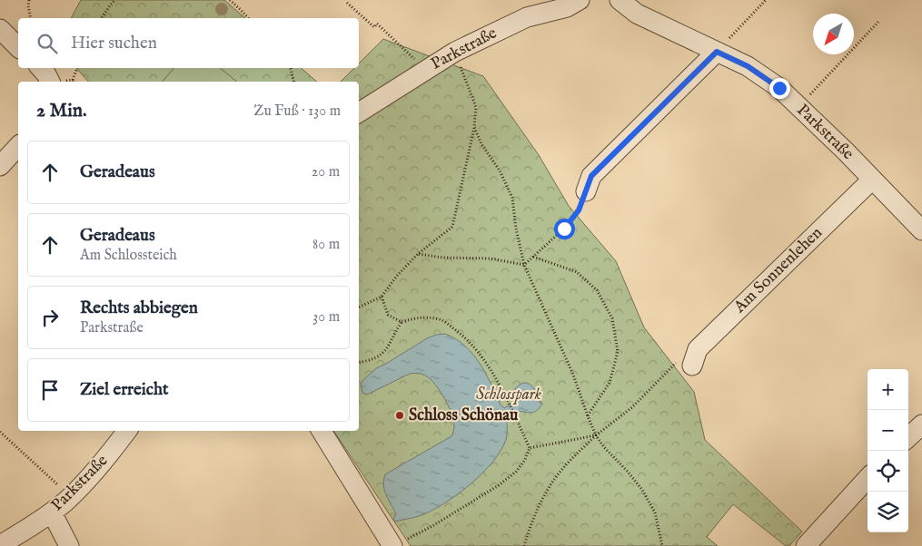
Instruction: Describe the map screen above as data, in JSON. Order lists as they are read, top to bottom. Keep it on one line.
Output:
{"streets":{"street":["Parkstraße","Am Sonnenlehen"]},"crossings":[["Parkstraße","Am Sonnenlehen"]],"parks":["Schlosspark"],"places":["Schloss Schönau"],"north":"bottom left","page":{"search":"Hier suchen","heading":["2 Min.","Zu Fuß · 130 m"],"list":[["Geradeaus","20 m"],["Geradeaus","Am Schlossteich","80 m"],["Rechts abbiegen","Parkstraße","30 m"],"Ziel erreicht"],"map_buttons":["+","−"]}}
